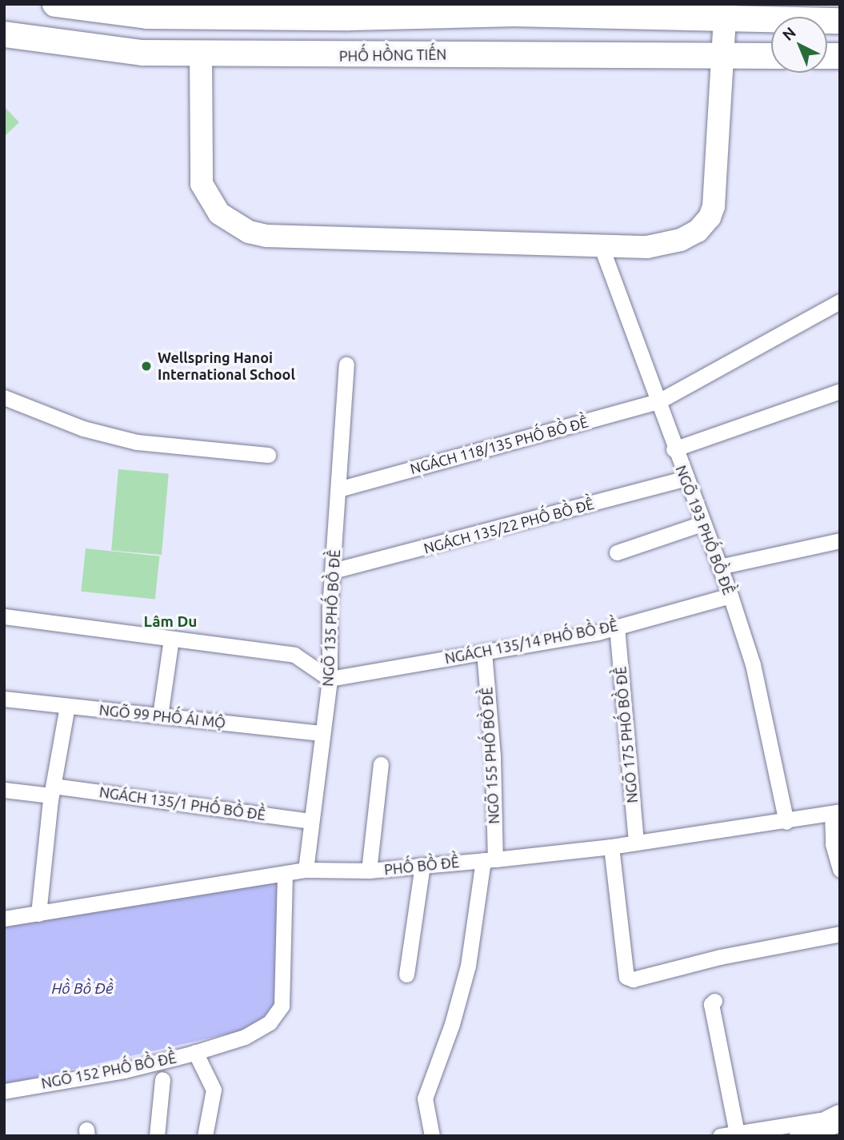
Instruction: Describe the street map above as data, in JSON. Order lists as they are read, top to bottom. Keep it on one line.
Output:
{"streets":{"main road":["PHỐ HỒNG TIẾN"],"street":["NGÁCH 118/135 PHỐ BỒ ĐỀ","NGÁCH 135/22 PHỐ BỒ ĐỀ","NGÕ 193 PHỐ BỒ ĐỀ","NGÕ 135 PHỐ BỒ ĐỀ","NGÁCH 135/14 PHỐ BỒ ĐỀ","NGÕ 99 PHỐ ÁI MỘ","NGÕ 175 PHỐ BỒ ĐỀ","NGÕ 155 PHỐ BỒ ĐỀ","NGÁCH 135/1 PHỐ BỒ ĐỀ","PHỐ BỒ ĐỀ","NGÕ 152 PHỐ BỒ ĐỀ"]},"crossings":[["NGÁCH 118/135 PHỐ BỒ ĐỀ","NGÕ 193 PHỐ BỒ ĐỀ"],["NGÁCH 118/135 PHỐ BỒ ĐỀ","NGÕ 135 PHỐ BỒ ĐỀ"],["NGÁCH 135/22 PHỐ BỒ ĐỀ","NGÕ 193 PHỐ BỒ ĐỀ"],["NGÁCH 135/22 PHỐ BỒ ĐỀ","NGÕ 135 PHỐ BỒ ĐỀ"],["NGÕ 193 PHỐ BỒ ĐỀ","NGÁCH 135/14 PHỐ BỒ ĐỀ"],["NGÕ 193 PHỐ BỒ ĐỀ","PHỐ BỒ ĐỀ"],["NGÕ 135 PHỐ BỒ ĐỀ","NGÁCH 135/14 PHỐ BỒ ĐỀ"],["NGÕ 135 PHỐ BỒ ĐỀ","NGÕ 99 PHỐ ÁI MỘ"],["NGÕ 135 PHỐ BỒ ĐỀ","NGÁCH 135/1 PHỐ BỒ ĐỀ"],["NGÕ 135 PHỐ BỒ ĐỀ","PHỐ BỒ ĐỀ"],["NGÁCH 135/14 PHỐ BỒ ĐỀ","NGÕ 175 PHỐ BỒ ĐỀ"],["NGÁCH 135/14 PHỐ BỒ ĐỀ","NGÕ 155 PHỐ BỒ ĐỀ"],["NGÕ 175 PHỐ BỒ ĐỀ","PHỐ BỒ ĐỀ"],["NGÕ 155 PHỐ BỒ ĐỀ","PHỐ BỒ ĐỀ"],["PHỐ BỒ ĐỀ","NGÕ 152 PHỐ BỒ ĐỀ"]],"districts":["Lâm Du"],"water":["Hồ Bồ Đề"],"places":["Wellspring Hanoi International School"],"north":"top left"}
